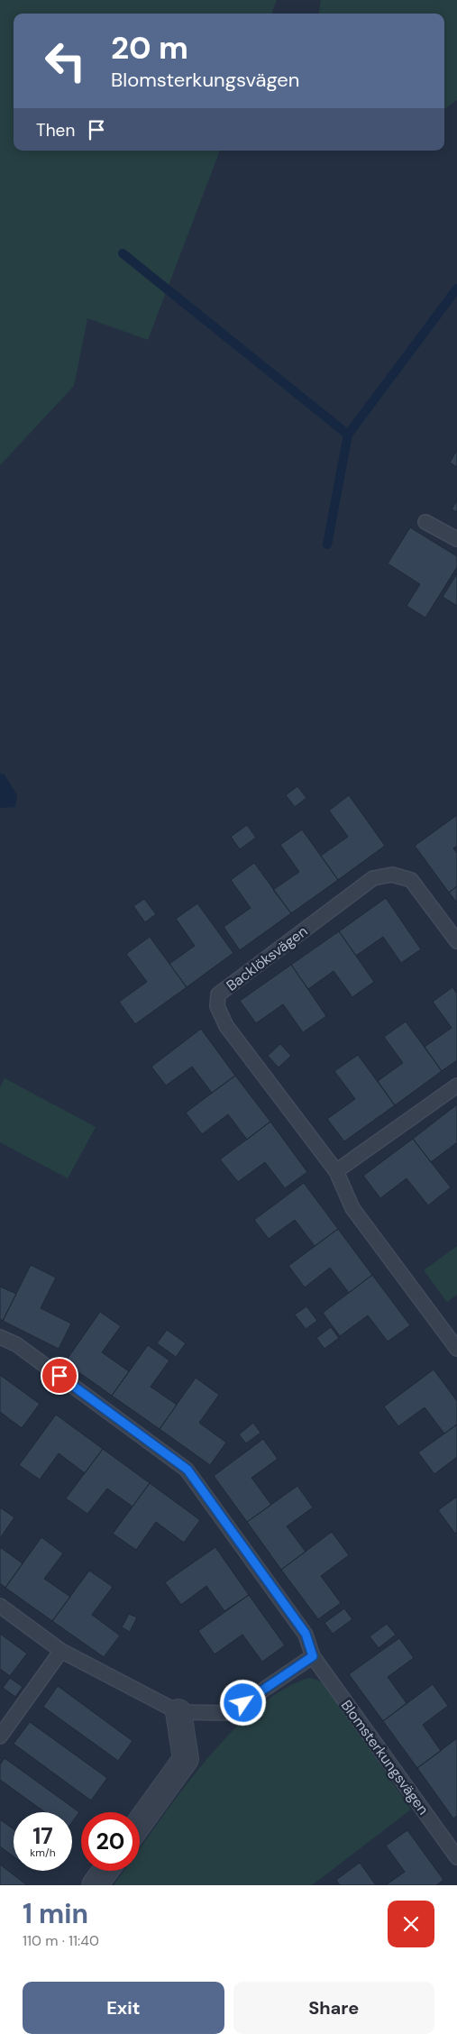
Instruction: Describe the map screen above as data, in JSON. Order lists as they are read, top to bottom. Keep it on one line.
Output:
{"streets":{"lane":["Backlöksvägen","Blomsterkungsvägen"]},"page":{"turn":["20 m","Blomsterkungsvägen"],"then":"Then","speed":"17 km/h","limit":"20","heading":["1 min","110 m · 11:40"],"buttons":["Exit","Share"]}}
